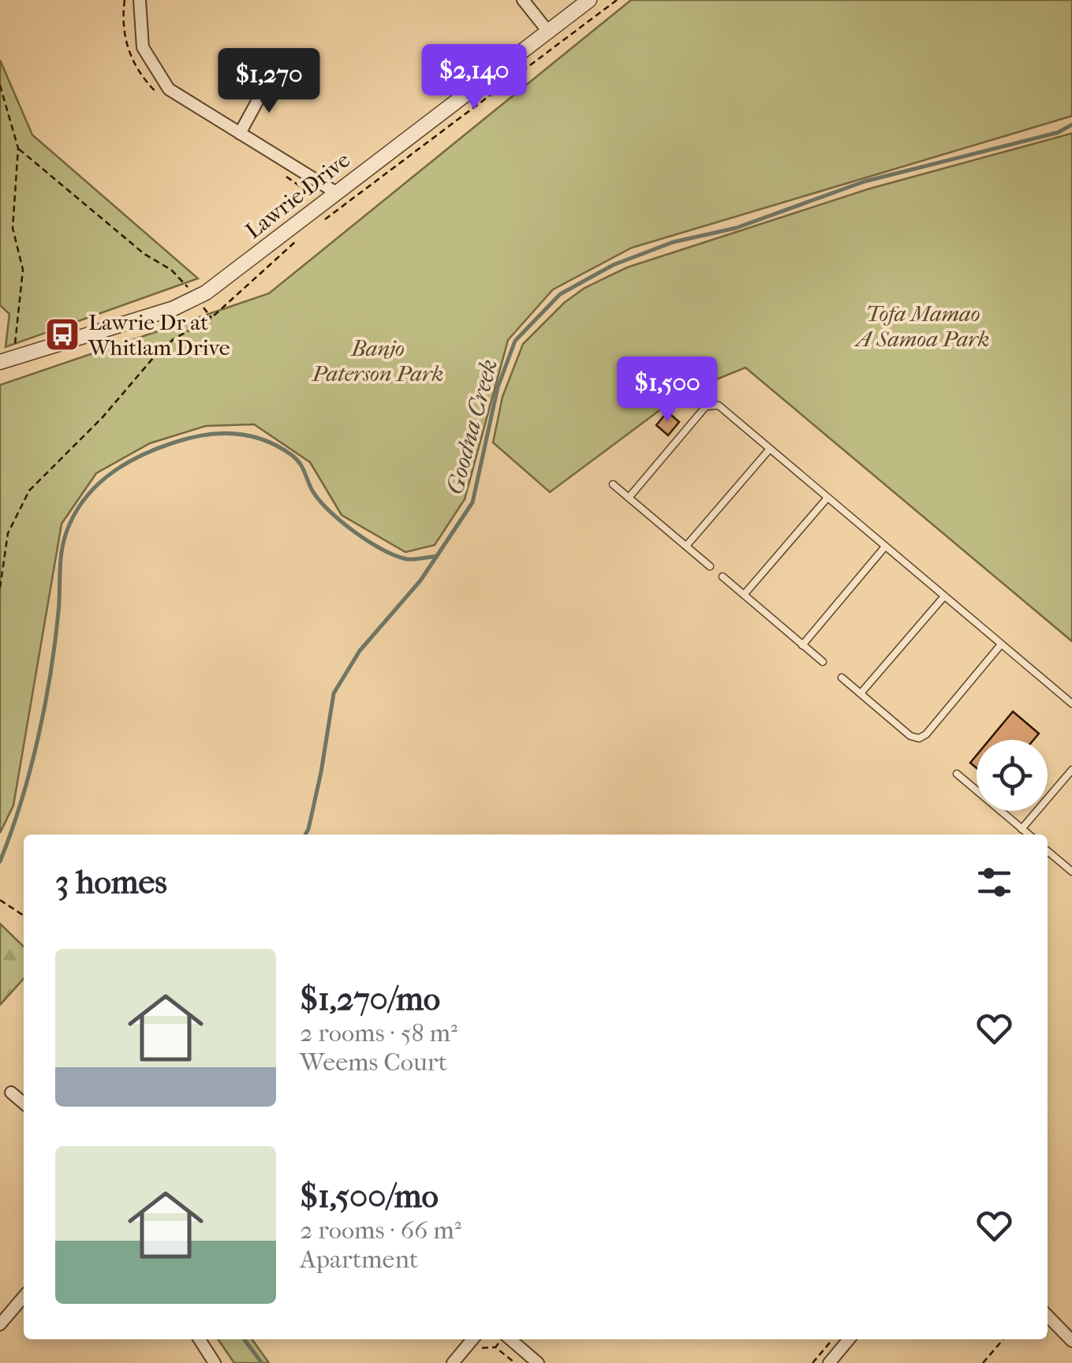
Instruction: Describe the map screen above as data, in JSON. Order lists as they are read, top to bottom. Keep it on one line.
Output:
{"streets":{"street":["Lawrie Drive"]},"water":["Goodna Creek"],"parks":["Tofa Mamao A Samoa Park","Banjo Paterson Park"],"places":{"bus stop":["Lawrie Dr at Whitlam Drive"]},"page":{"price":["$2,140","$1,270","$1,500"],"heading":"3 homes","list":[{"name":"$1,270/mo","note":"2 rooms · 58 m² · Weems Court"},{"name":"$1,500/mo","note":"2 rooms · 66 m² · Apartment"}]}}
